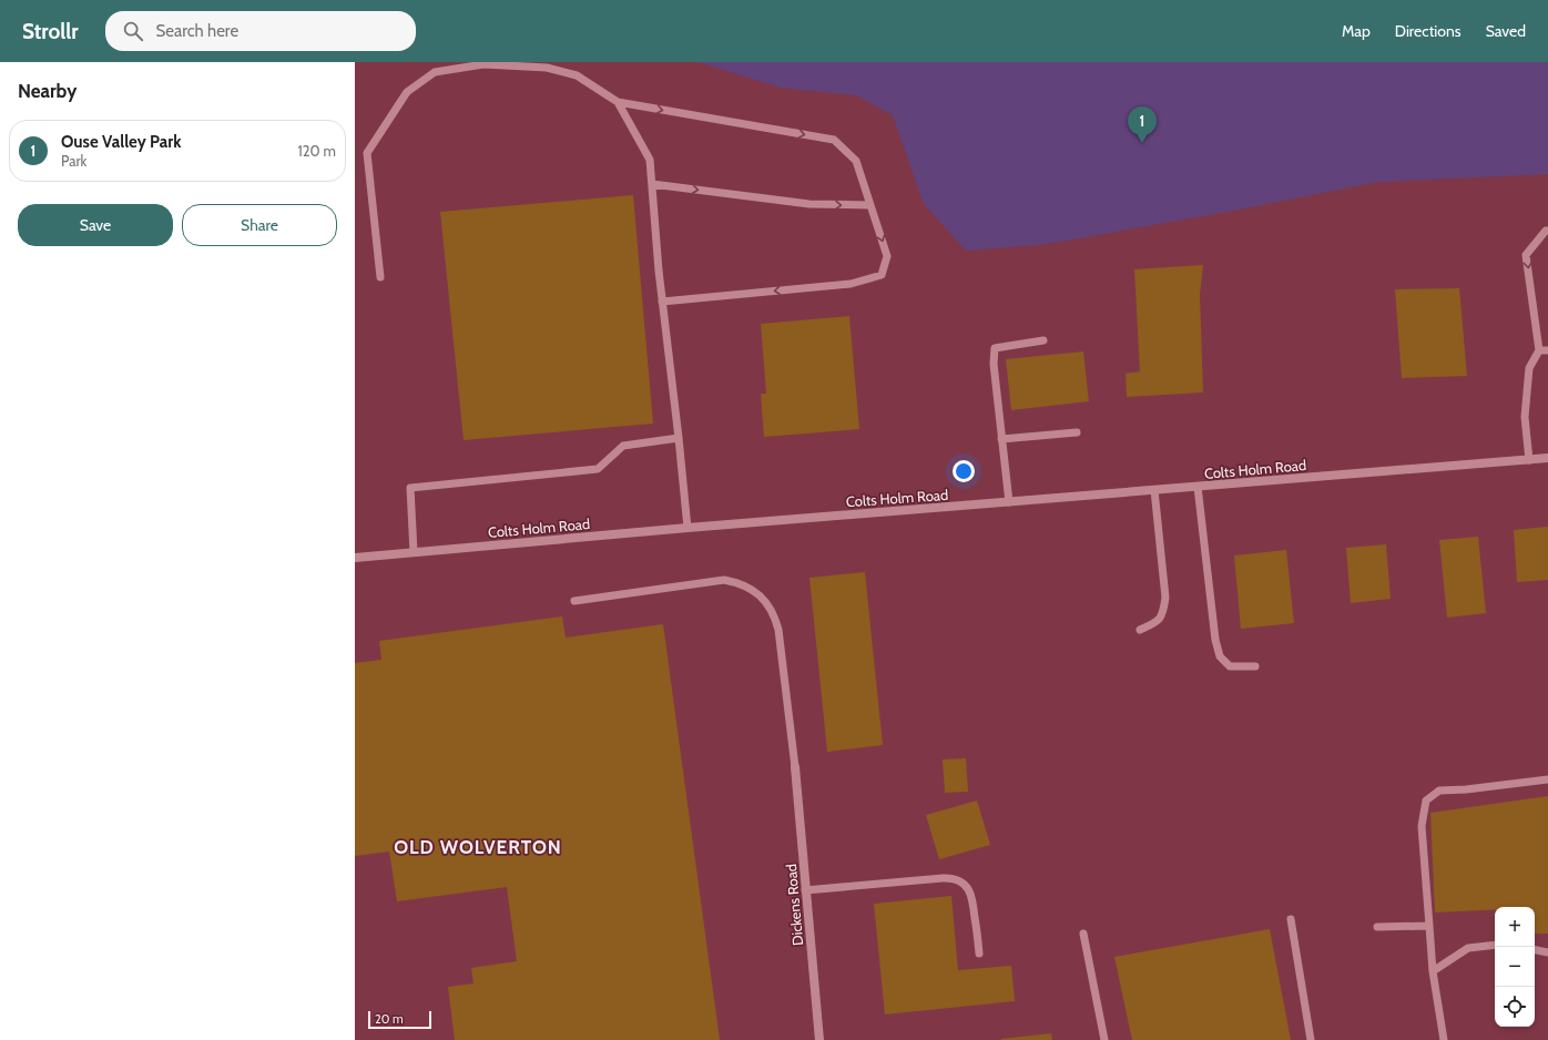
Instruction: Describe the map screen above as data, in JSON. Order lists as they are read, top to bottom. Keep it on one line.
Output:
{"streets":{"street":["Colts Holm Road","Dickens Road"]},"districts":["OLD WOLVERTON"],"scale_bar":"20 m","page":{"header":"Strollr","search":"Search here","nav":["Map","Directions","Saved"],"heading":"Nearby","pins":"1","list":[{"mark":"1","name":"Ouse Valley Park","note":"Park","value":"120 m"}],"buttons":["Save","Share"],"map_buttons":["+","−"],"scale":"20 m"}}
